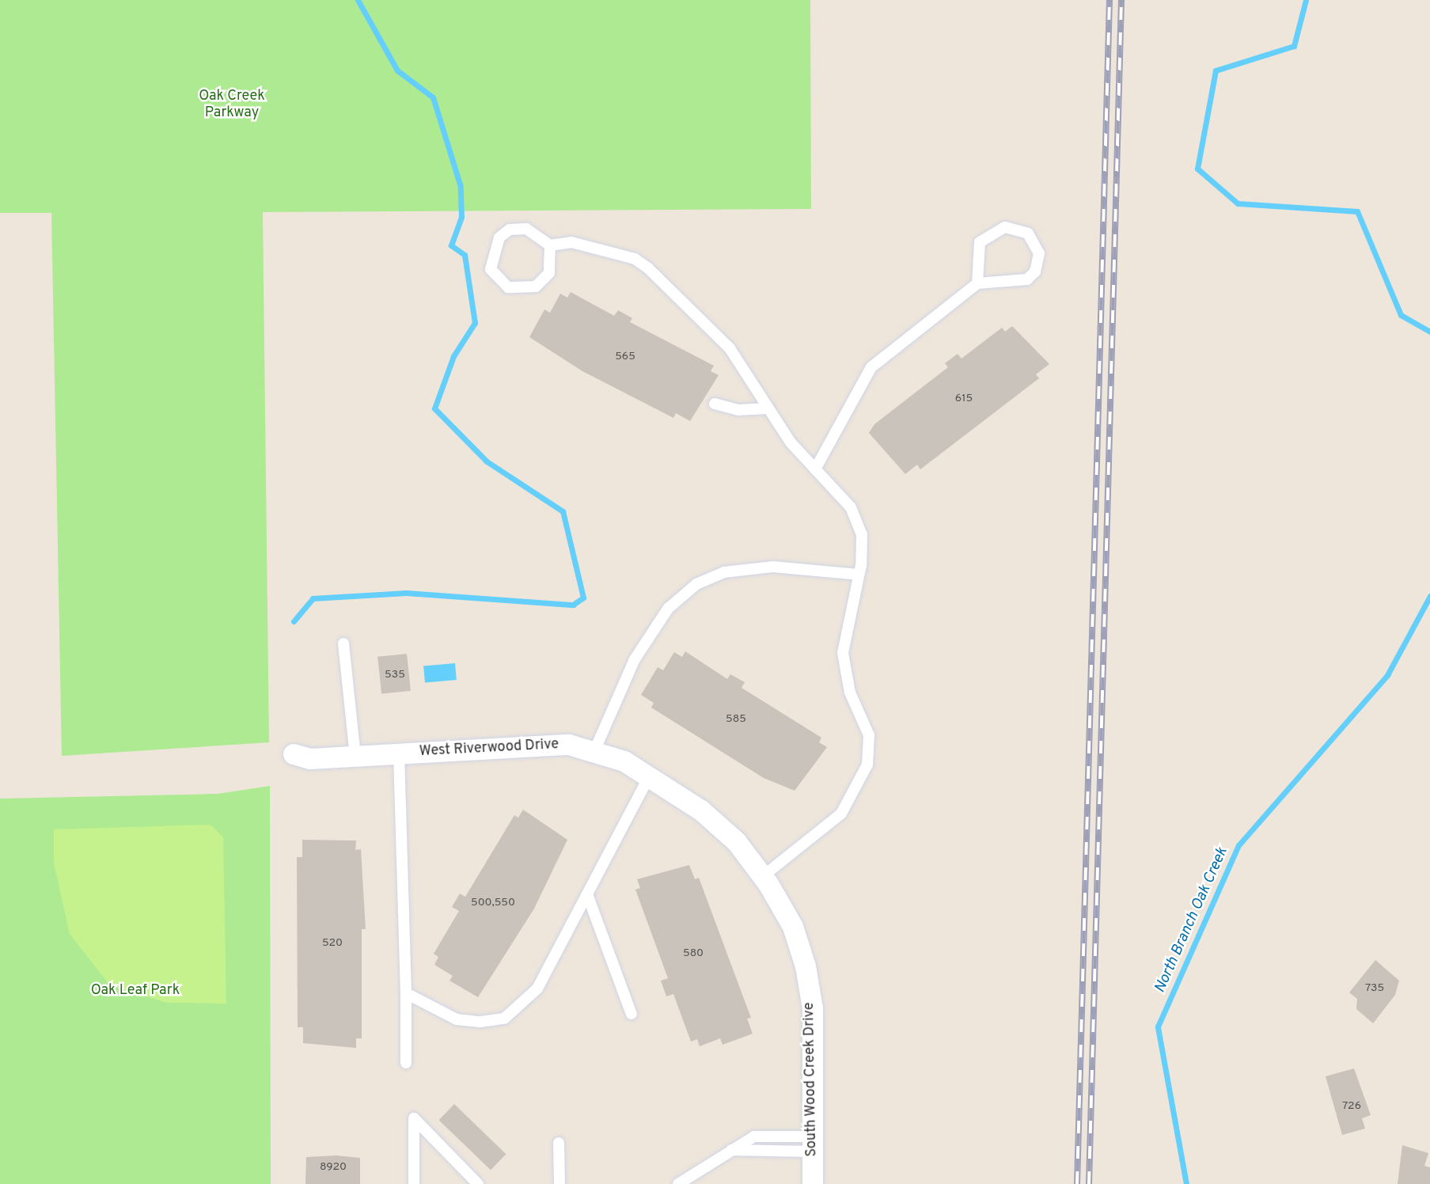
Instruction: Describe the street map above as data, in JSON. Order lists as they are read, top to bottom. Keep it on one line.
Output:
{"streets":{"street":["West Riverwood Drive","South Wood Creek Drive"]},"crossings":[["West Riverwood Drive","South Wood Creek Drive"]],"water":["North Branch Oak Creek"],"parks":["Oak Creek Parkway","Oak Leaf Park"],"house_numbers":["565","615","535","585","500,550","520","580","735","726","8920"]}
